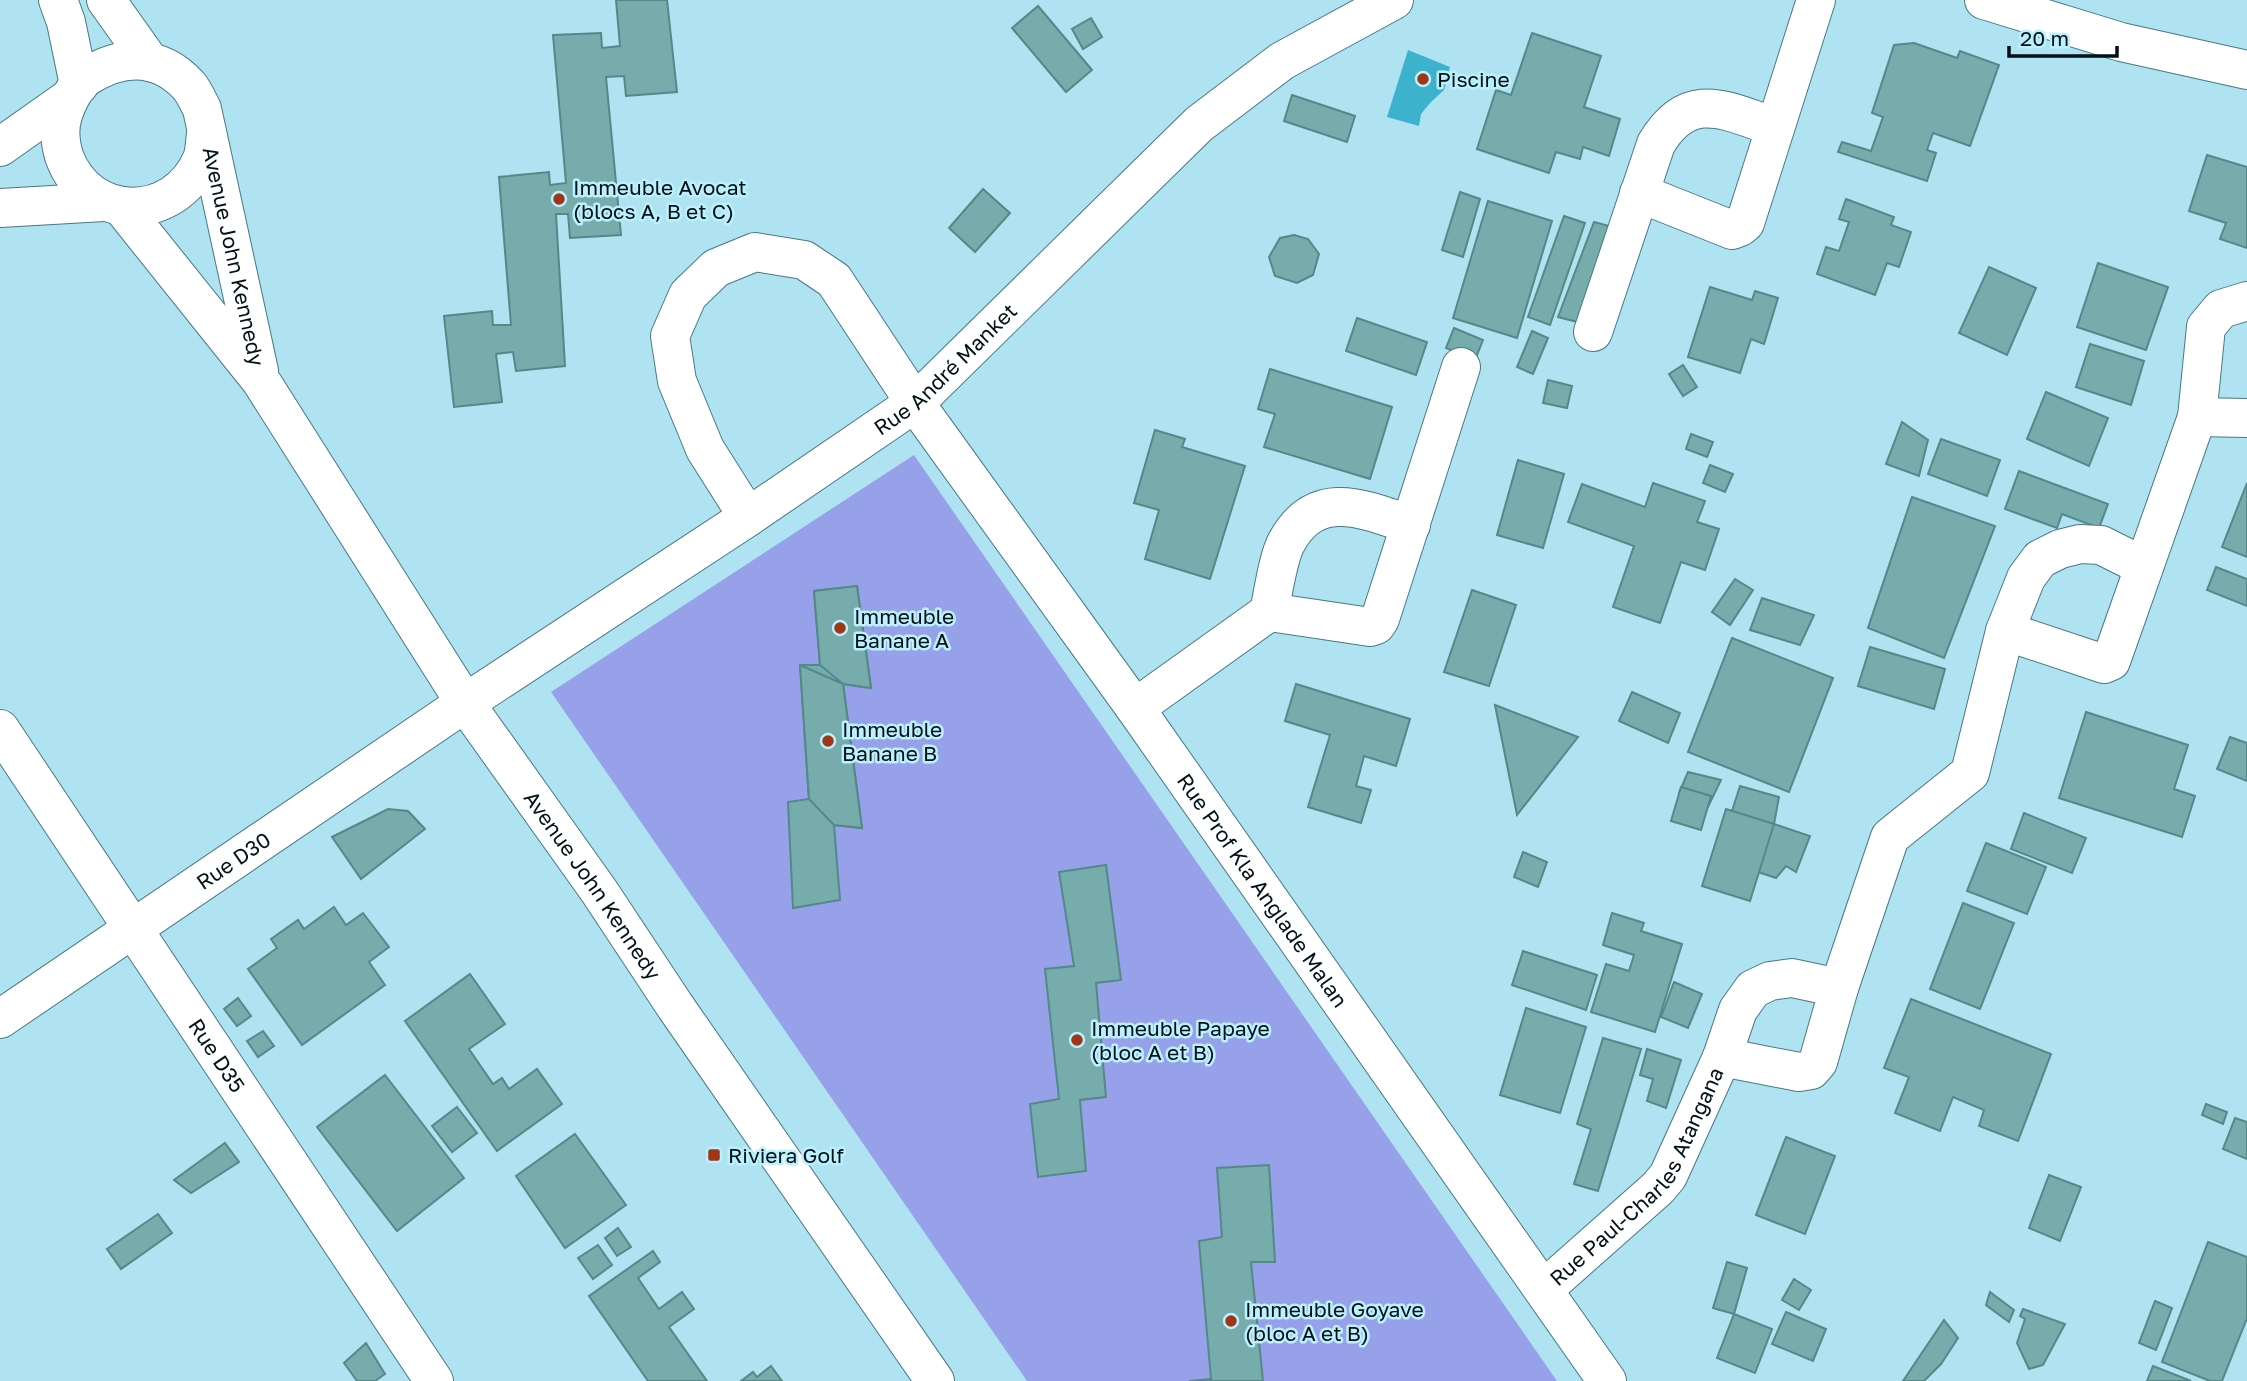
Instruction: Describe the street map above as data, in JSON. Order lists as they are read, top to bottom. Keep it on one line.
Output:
{"streets":{"street":["Avenue John Kennedy","Rue André Manket","Rue D30","Rue Prof Kla Anglade Malan","Rue D35","Rue Paul-Charles Atangana"]},"crossings":[["Avenue John Kennedy","Rue André Manket"],["Avenue John Kennedy","Rue D30"],["Rue André Manket","Rue D30"],["Rue André Manket","Rue Prof Kla Anglade Malan"],["Rue D30","Rue D35"],["Rue Prof Kla Anglade Malan","Rue Paul-Charles Atangana"]],"places":{"other":["Piscine","Immeuble Avocat (blocs A, B et C)","Immeuble Banane A","Immeuble Banane B","Immeuble Papaye (bloc A et B)","Immeuble Goyave (bloc A et B)"],"transit":["Riviera Golf"]},"scale_bar":"20 m"}
